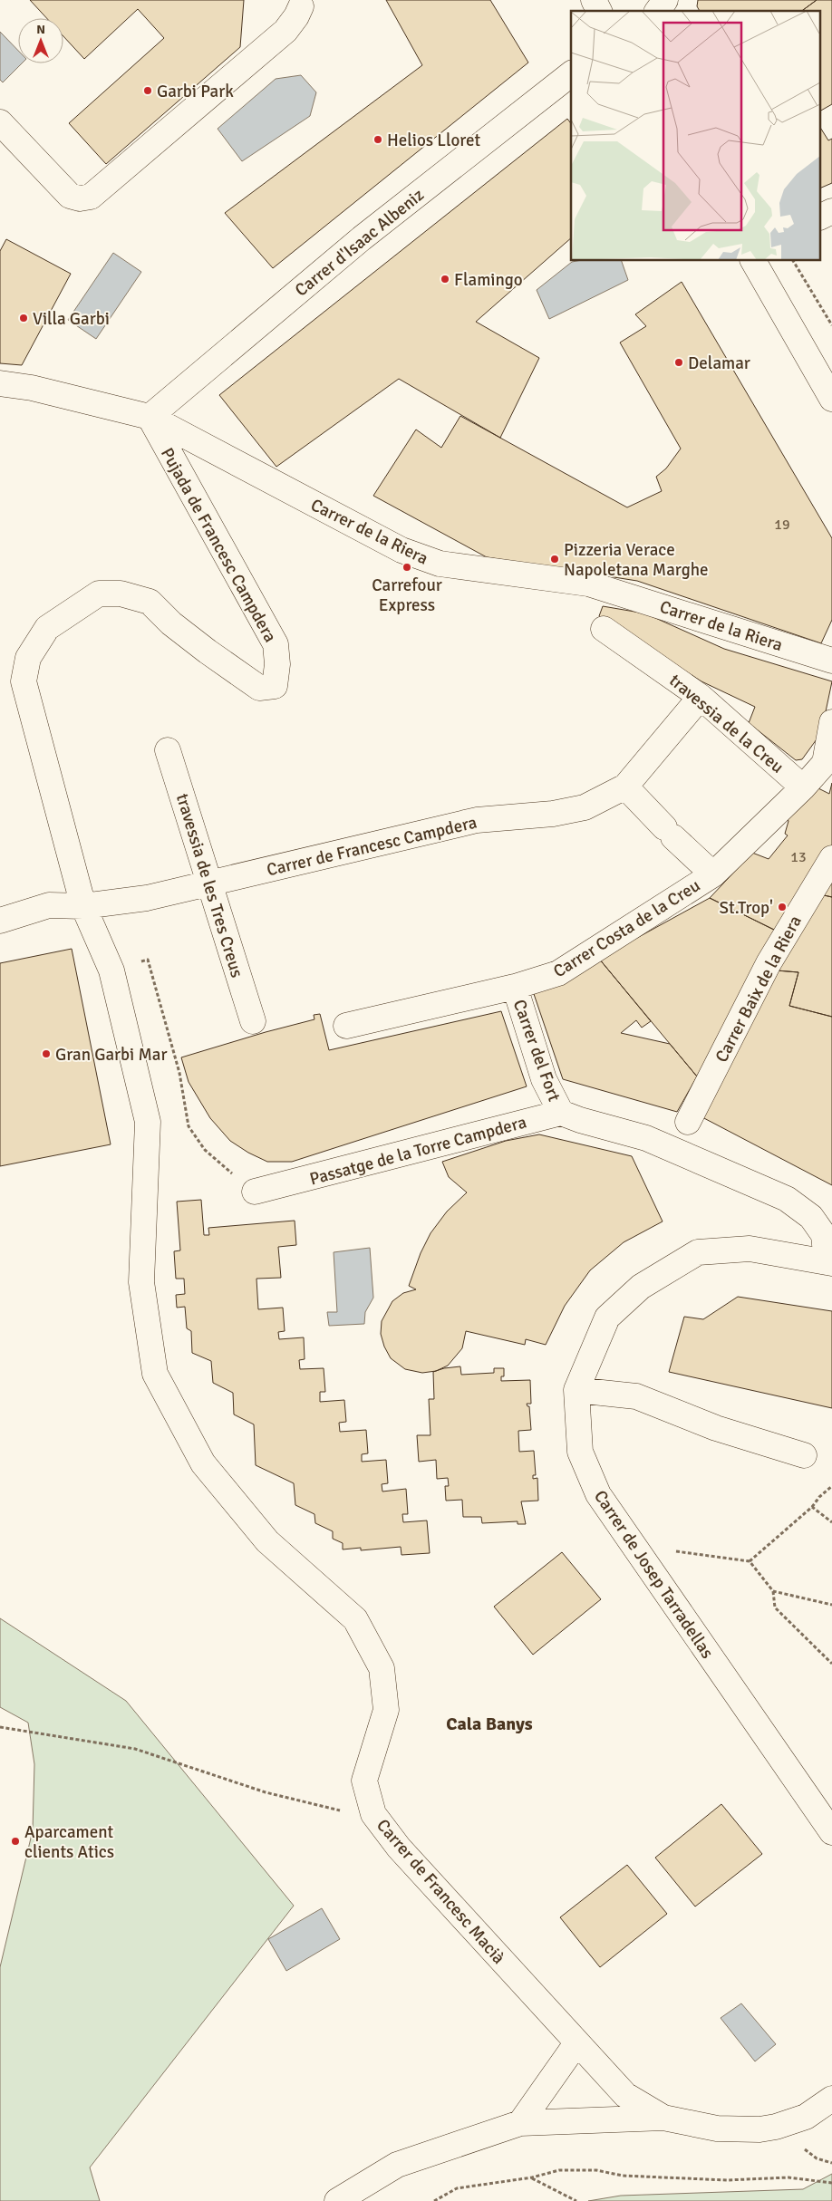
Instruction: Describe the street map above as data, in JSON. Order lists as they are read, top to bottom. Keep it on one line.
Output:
{"streets":{"street":["Carrer d'Isaac Albeniz","Carrer de la Riera","Pujada de Francesc Campdera","travessia de la Creu","Carrer de Francesc Campdera","travessia de les Tres Creus","Carrer Costa de la Creu","Carrer Baix de la Riera","Carrer del Fort","Passatge de la Torre Campdera","Carrer de Josep Tarradellas","Carrer de Francesc Macià"]},"crossings":[["Carrer d'Isaac Albeniz","Carrer de la Riera"],["Carrer d'Isaac Albeniz","Pujada de Francesc Campdera"],["Carrer de la Riera","Pujada de Francesc Campdera"],["Pujada de Francesc Campdera","Carrer de Francesc Campdera"],["Pujada de Francesc Campdera","Carrer de Francesc Macià"],["travessia de la Creu","Carrer de Francesc Campdera"],["travessia de la Creu","Carrer Costa de la Creu"],["Carrer de Francesc Campdera","travessia de les Tres Creus"],["Carrer de Francesc Campdera","Carrer de Francesc Macià"],["Carrer Costa de la Creu","Carrer del Fort"],["Carrer del Fort","Passatge de la Torre Campdera"]],"districts":["Cala Banys"],"places":["Garbi Park","Helios Lloret","Flamingo","Villa Garbi","Delamar","Pizzeria Verace Napoletana Marghe","Carrefour Express","St.Trop'","Gran Garbi Mar","Aparcament clients Atics"],"house_numbers":["19","13"],"north":"top"}
